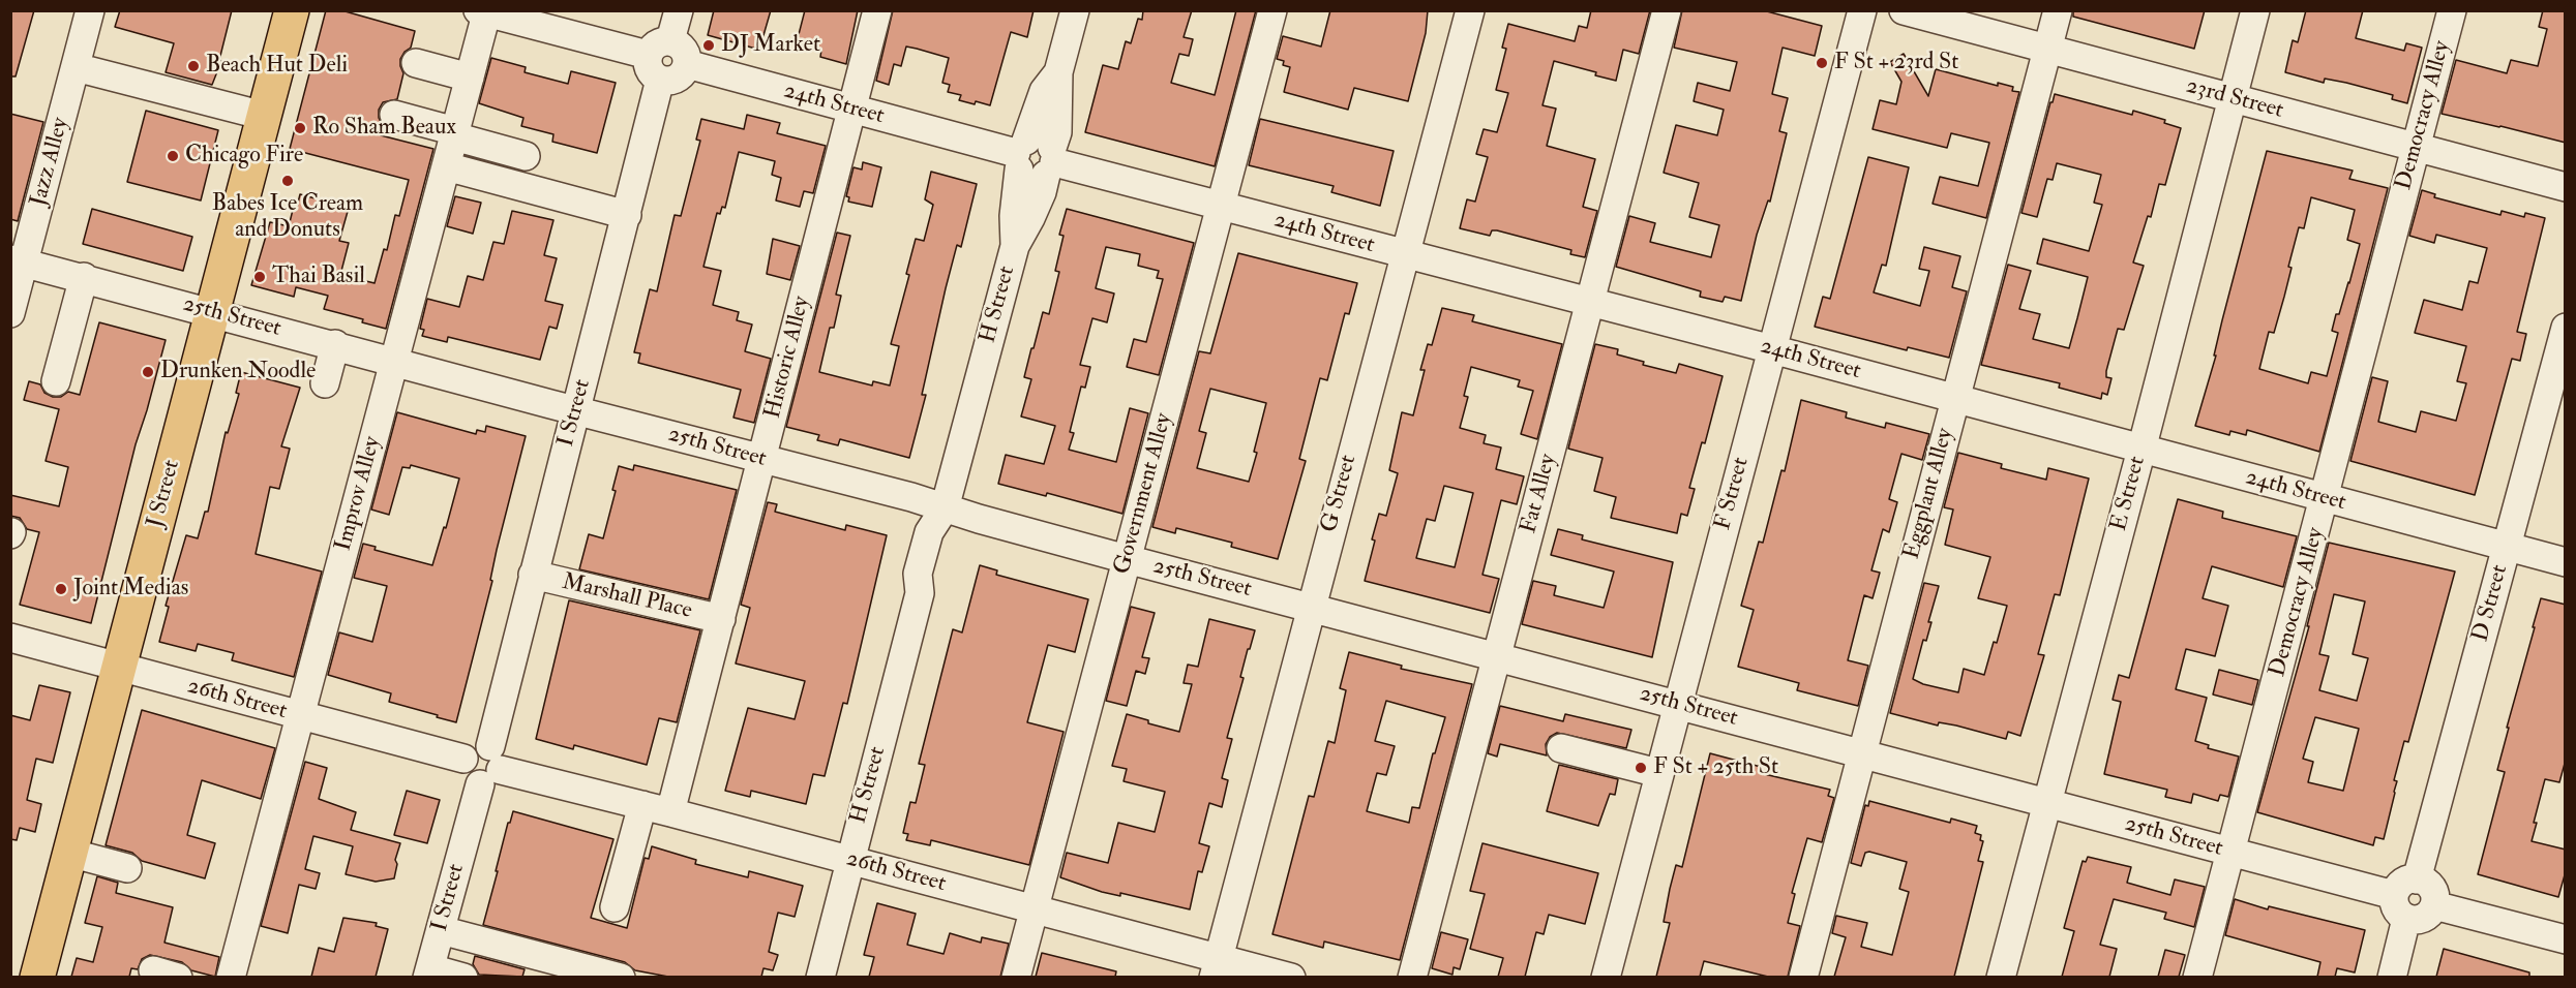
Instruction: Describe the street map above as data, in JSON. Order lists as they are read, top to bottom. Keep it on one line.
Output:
{"streets":{"main road":["J Street"],"street":["23rd Street","24th Street","Democracy Alley","Jazz Alley","H Street","25th Street","Historic Alley","I Street","Improv Alley","Government Alley","G Street","Fat Alley","F Street","Eggplant Alley","E Street","Marshall Place","D Street","26th Street"]},"crossings":[["23rd Street","Democracy Alley"],["23rd Street","Eggplant Alley"],["23rd Street","E Street"],["24th Street","Democracy Alley"],["24th Street","H Street"],["24th Street","Historic Alley"],["24th Street","I Street"],["24th Street","Government Alley"],["24th Street","G Street"],["24th Street","Fat Alley"],["24th Street","F Street"],["24th Street","Eggplant Alley"],["24th Street","E Street"],["24th Street","D Street"],["Democracy Alley","25th Street"],["Jazz Alley","25th Street"],["H Street","25th Street"],["H Street","26th Street"],["25th Street","Historic Alley"],["25th Street","I Street"],["25th Street","J Street"],["25th Street","Improv Alley"],["25th Street","Government Alley"],["25th Street","G Street"],["25th Street","Fat Alley"],["25th Street","F Street"],["25th Street","Eggplant Alley"],["25th Street","E Street"],["25th Street","D Street"],["Historic Alley","Marshall Place"],["Historic Alley","26th Street"],["I Street","Marshall Place"],["I Street","26th Street"],["J Street","26th Street"],["Improv Alley","26th Street"],["Government Alley","26th Street"],["G Street","26th Street"]],"places":["DJ Market","F St + 23rd St","Beach Hut Deli","Ro Sham Beaux","Chicago Fire","Babes Ice Cream and Donuts","Thai Basil","Drunken Noodle","Joint Medias","F St + 25th St"]}
